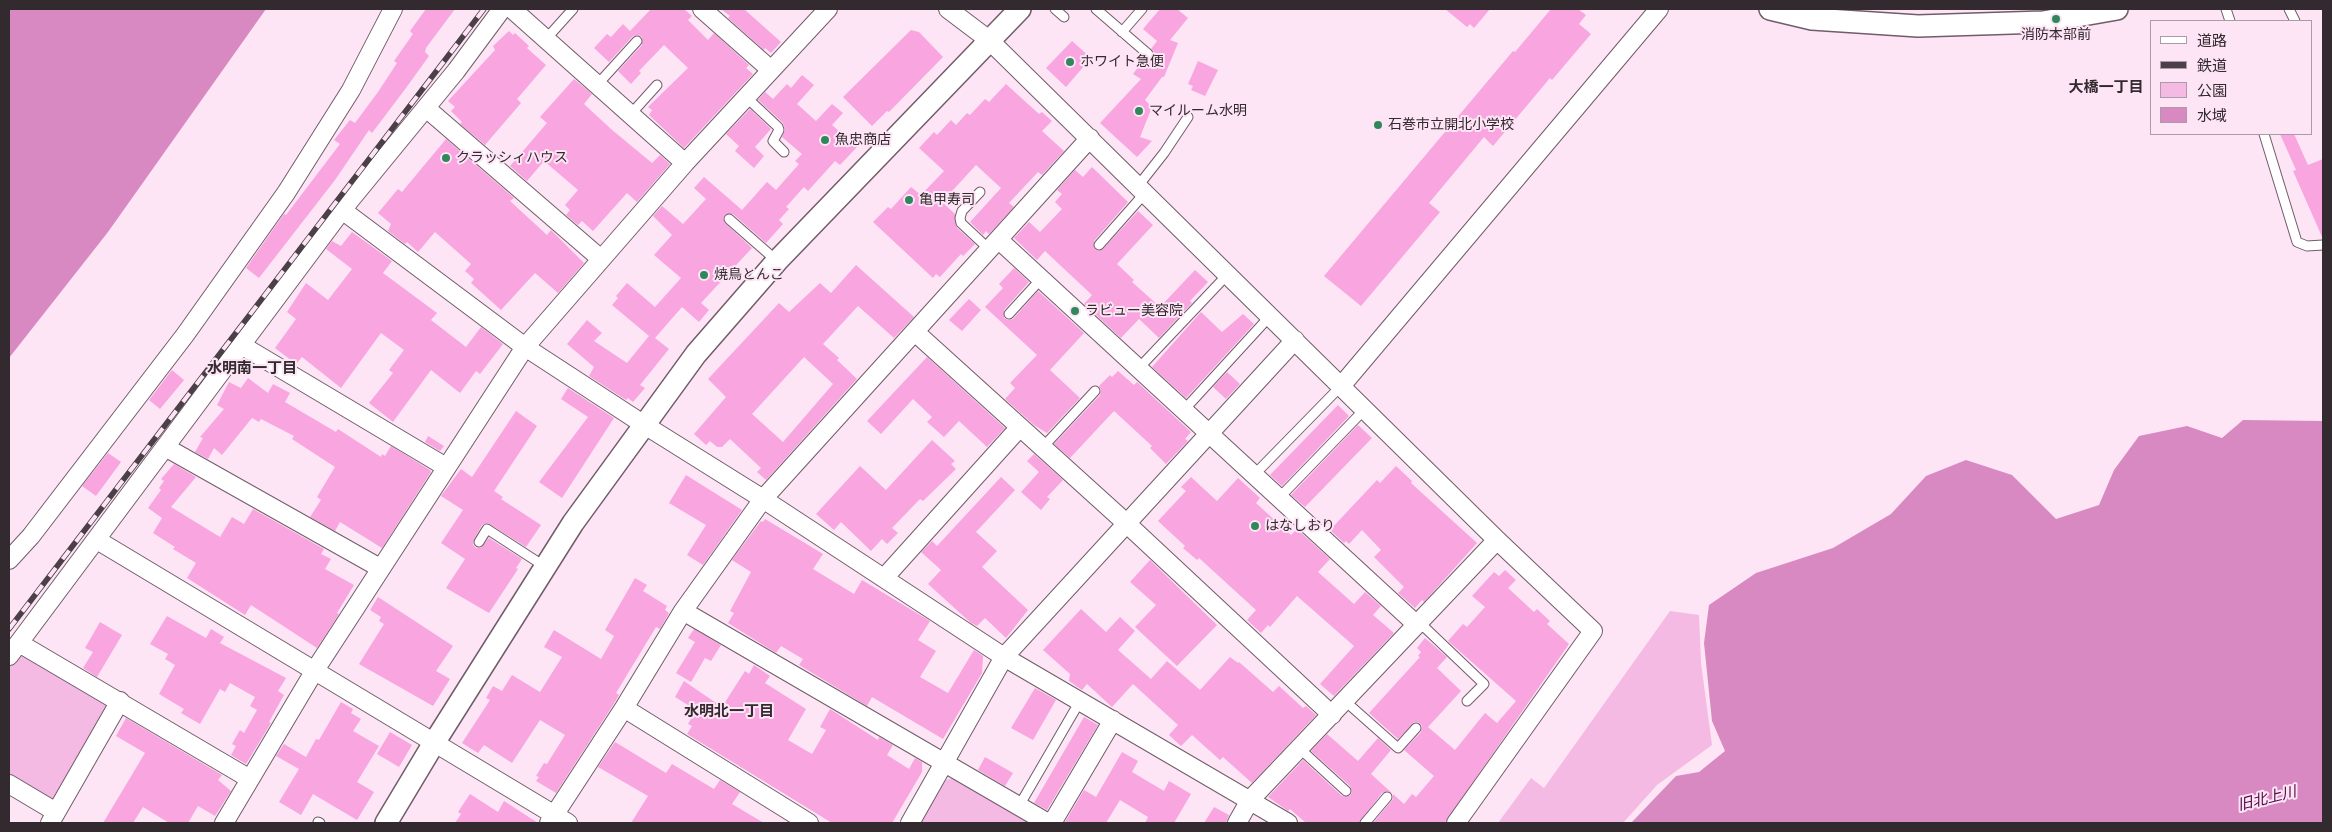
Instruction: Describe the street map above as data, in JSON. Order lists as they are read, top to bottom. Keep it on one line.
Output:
{"districts":["大橋一丁目","水明南一丁目","水明北一丁目"],"water":["旧北上川"],"places":["消防本部前","ホワイト急便","マイルーム水明","石巻市立開北小学校","魚忠商店","クラッシィハウス","亀甲寿司","焼鳥とんこ","ラビュー美容院","はなしおり"],"legend":["道路","鉄道","公園","水域"]}
